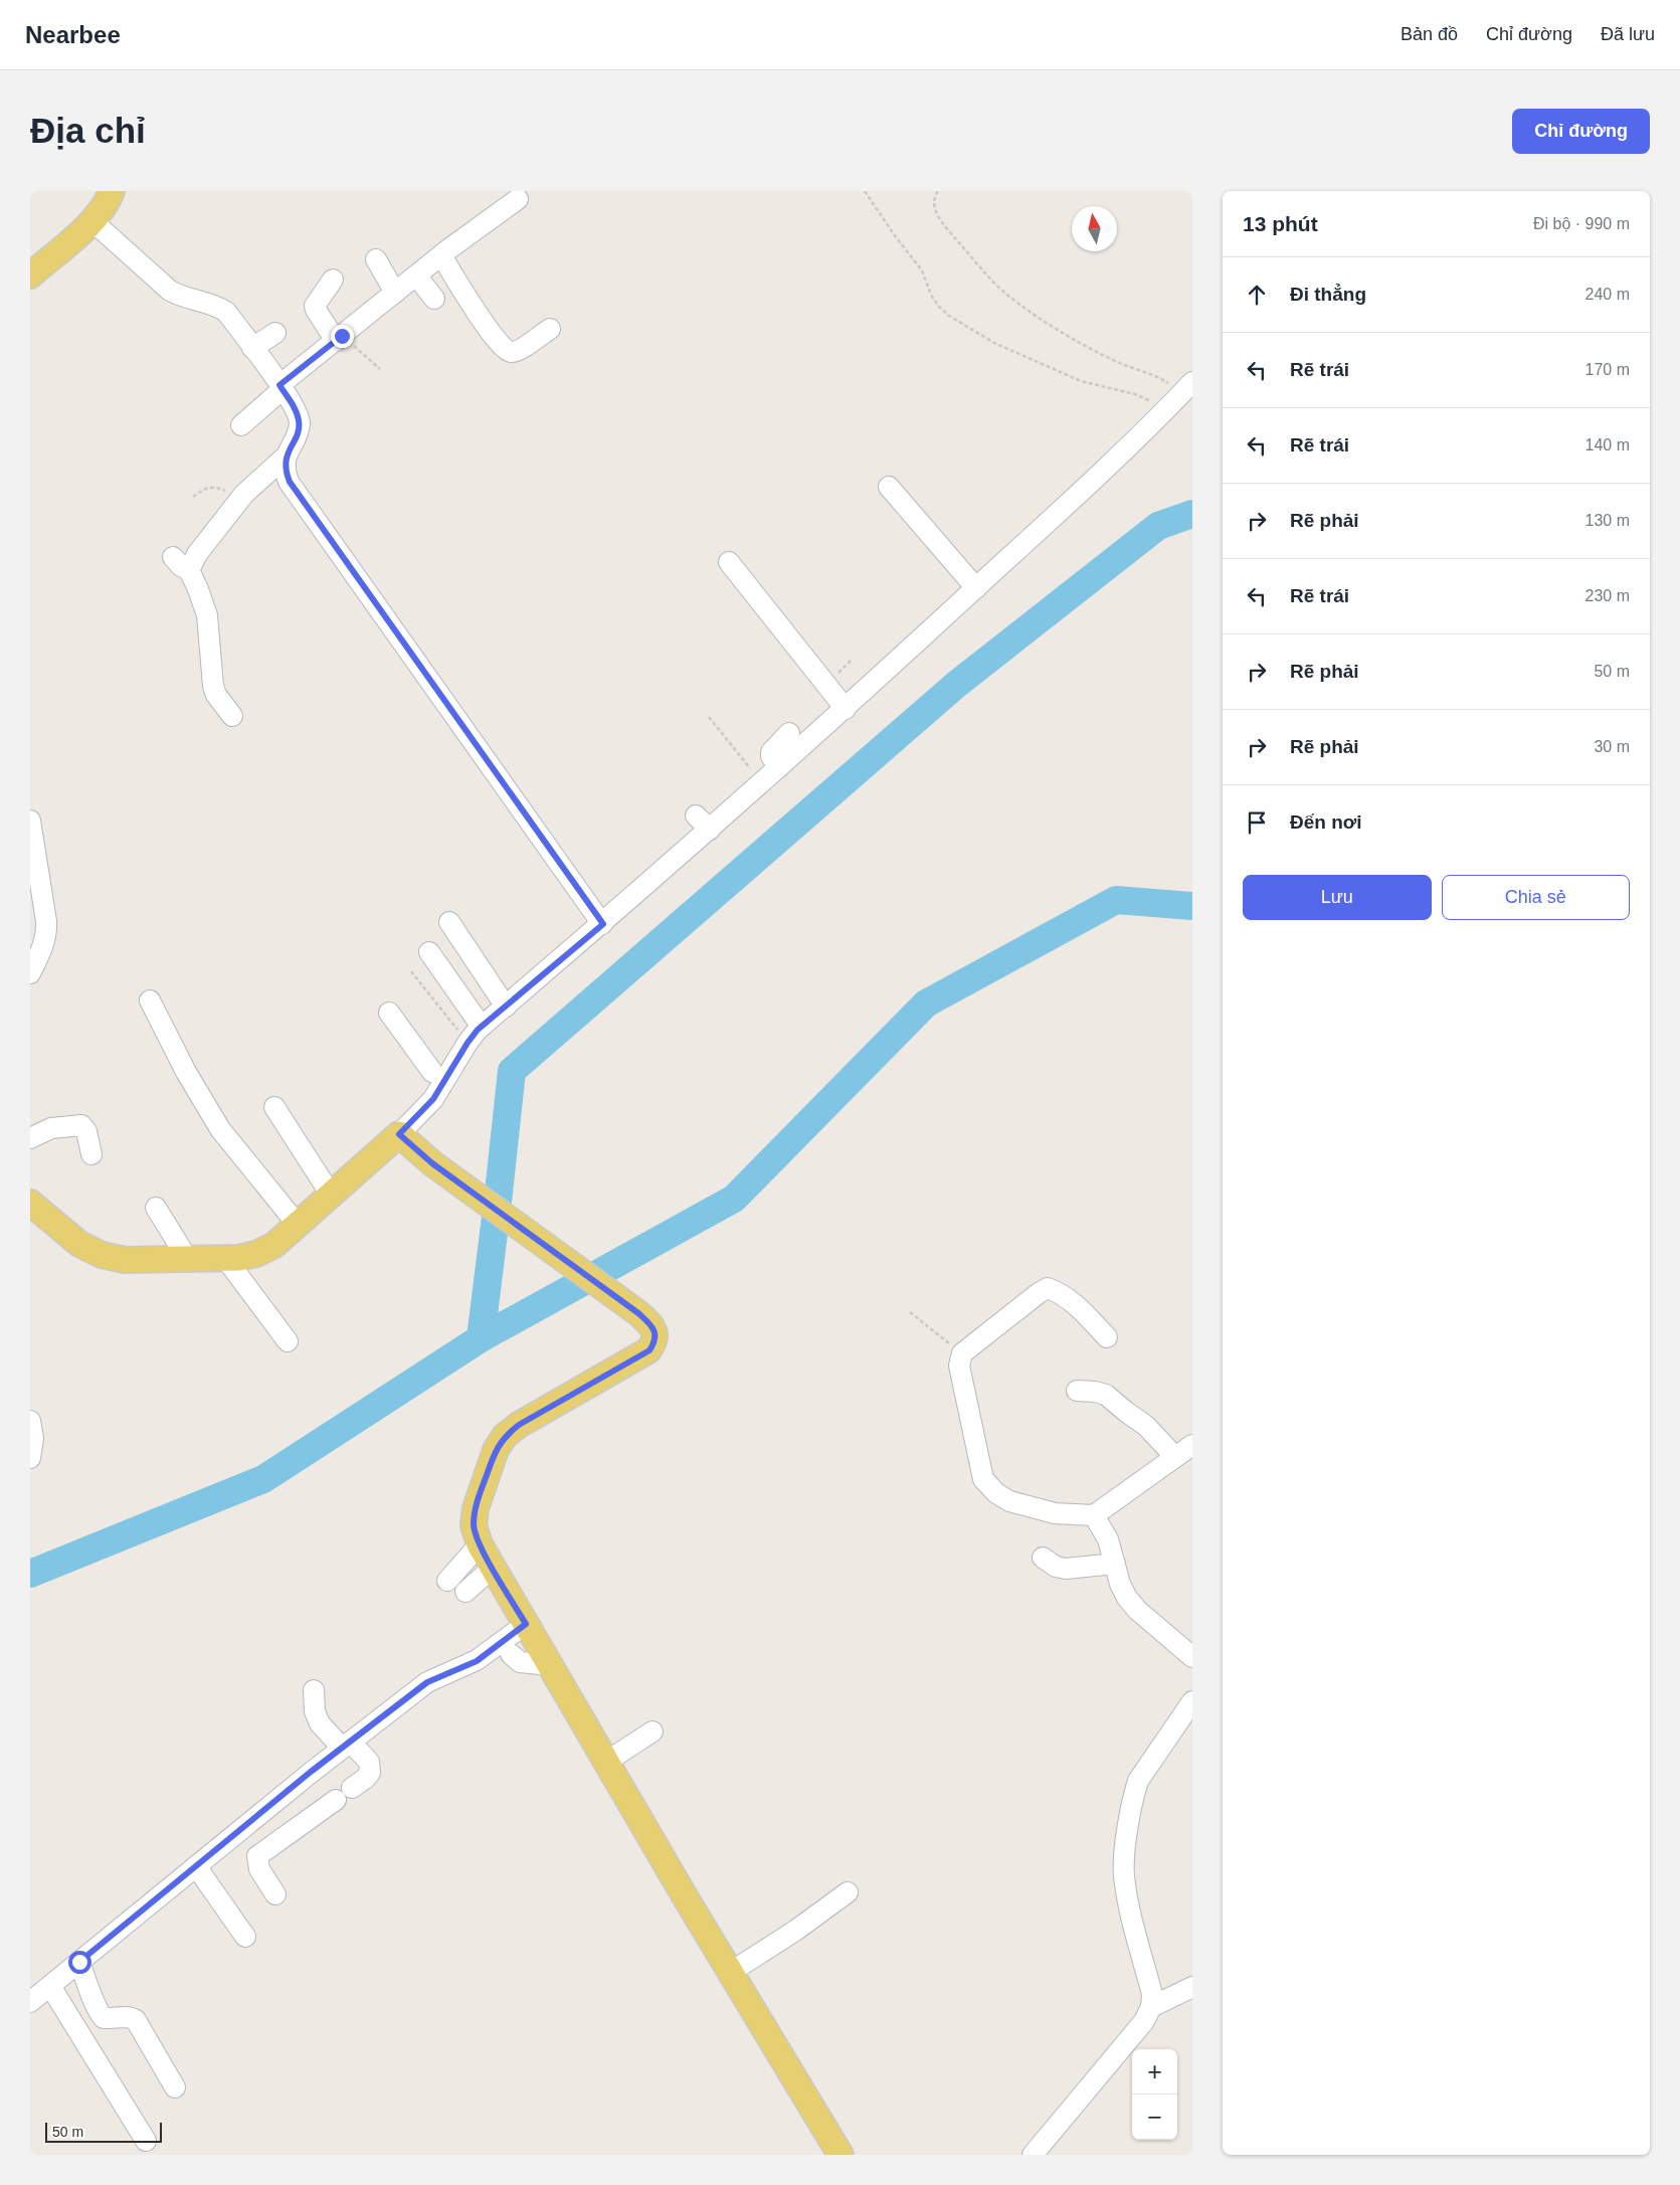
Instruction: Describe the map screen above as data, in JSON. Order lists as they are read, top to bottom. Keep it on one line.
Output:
{"scale_bar":"50 m","north":"top","page":{"header":"Nearbee","nav":["Bản đồ","Chỉ đường","Đã lưu"],"buttons":["Chỉ đường",["Lưu","Chia sẻ"]],"title":"Địa chỉ","heading":["13 phút","Đi bộ · 990 m"],"list":[["Đi thẳng","240 m"],["Rẽ trái","170 m"],["Rẽ trái","140 m"],["Rẽ phải","130 m"],["Rẽ trái","230 m"],["Rẽ phải","50 m"],["Rẽ phải","30 m"],"Đến nơi"],"map_buttons":["+","−"],"scale":"50 m"}}
